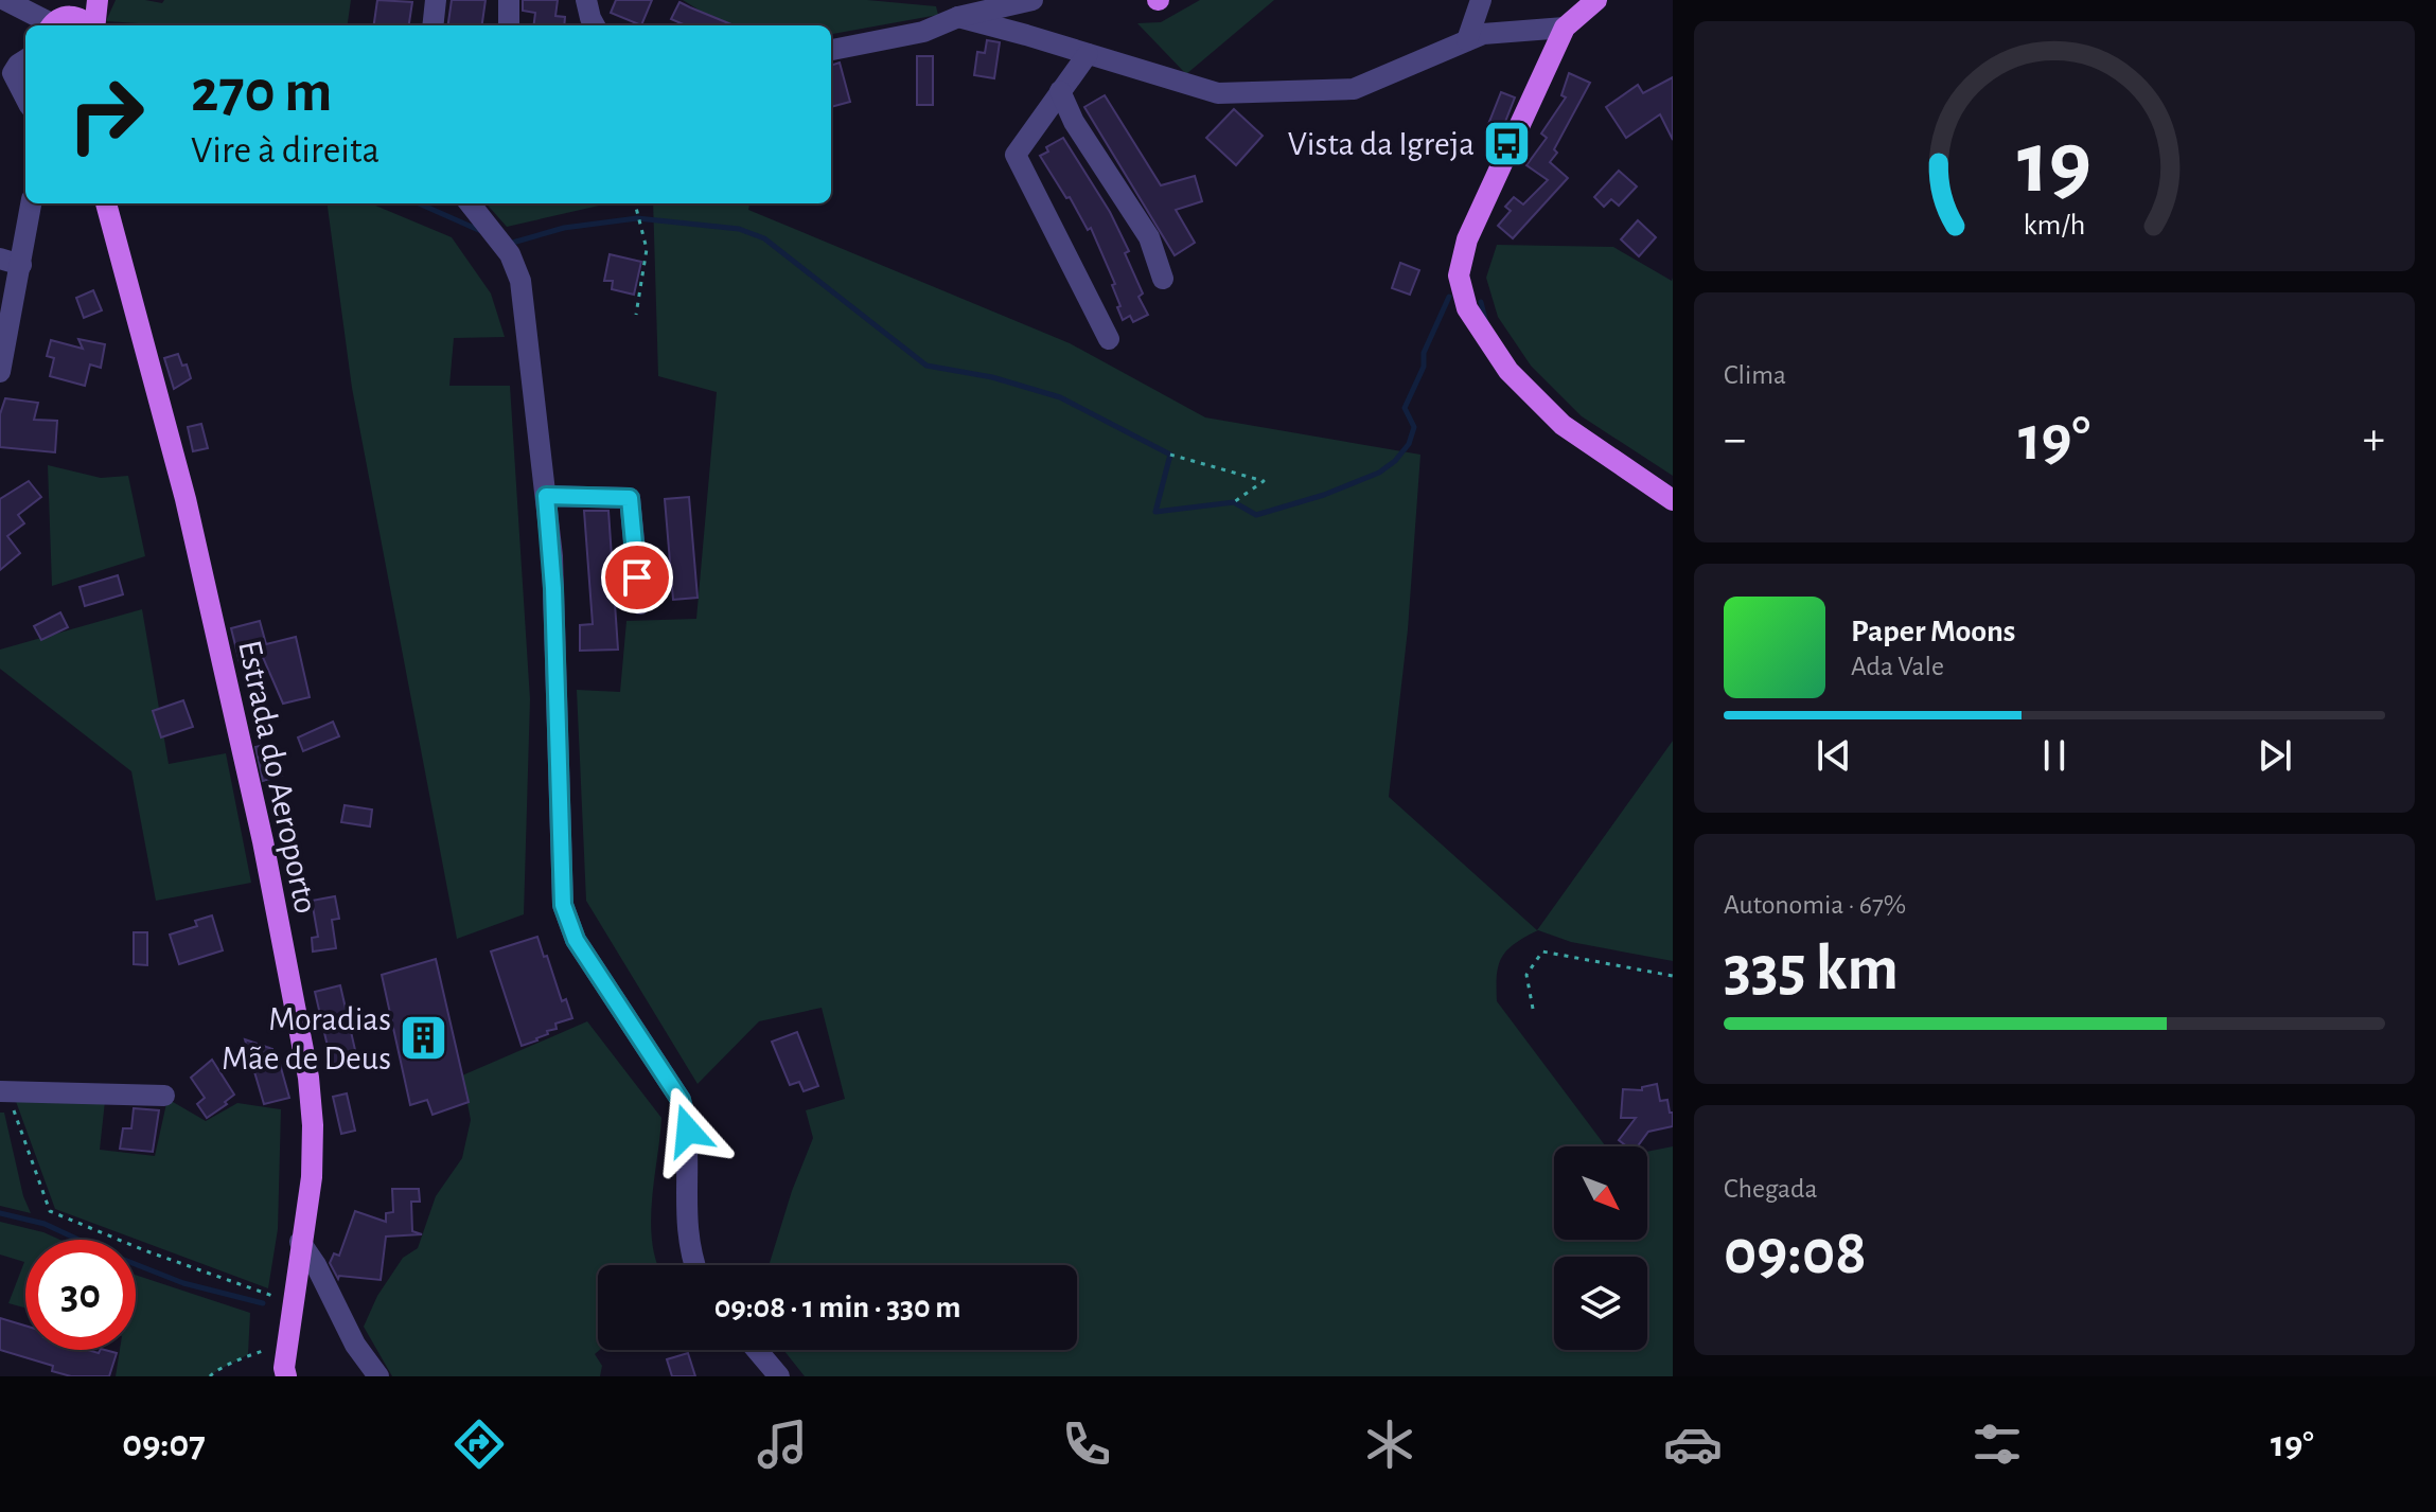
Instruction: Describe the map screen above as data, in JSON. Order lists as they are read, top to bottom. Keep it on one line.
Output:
{"streets":{"main road":["Estrada do Aeroporto"]},"places":{"bus stop":["Vista da Igreja"],"building":["Moradias Mãe de Deus"]},"north":"bottom right","page":{"turn":["270 m","Vire à direita"],"tile":["Clima",["Autonomia · 67%","335 km"],["Chegada","09:08"]],"heat":["−","19°","+"],"song":["Paper Moons","Ada Vale"],"limit":"30","trip":"09:08 · 1 min · 330 m","tabs":["09:07","19°"],"gauge":["19","km/h"]}}
